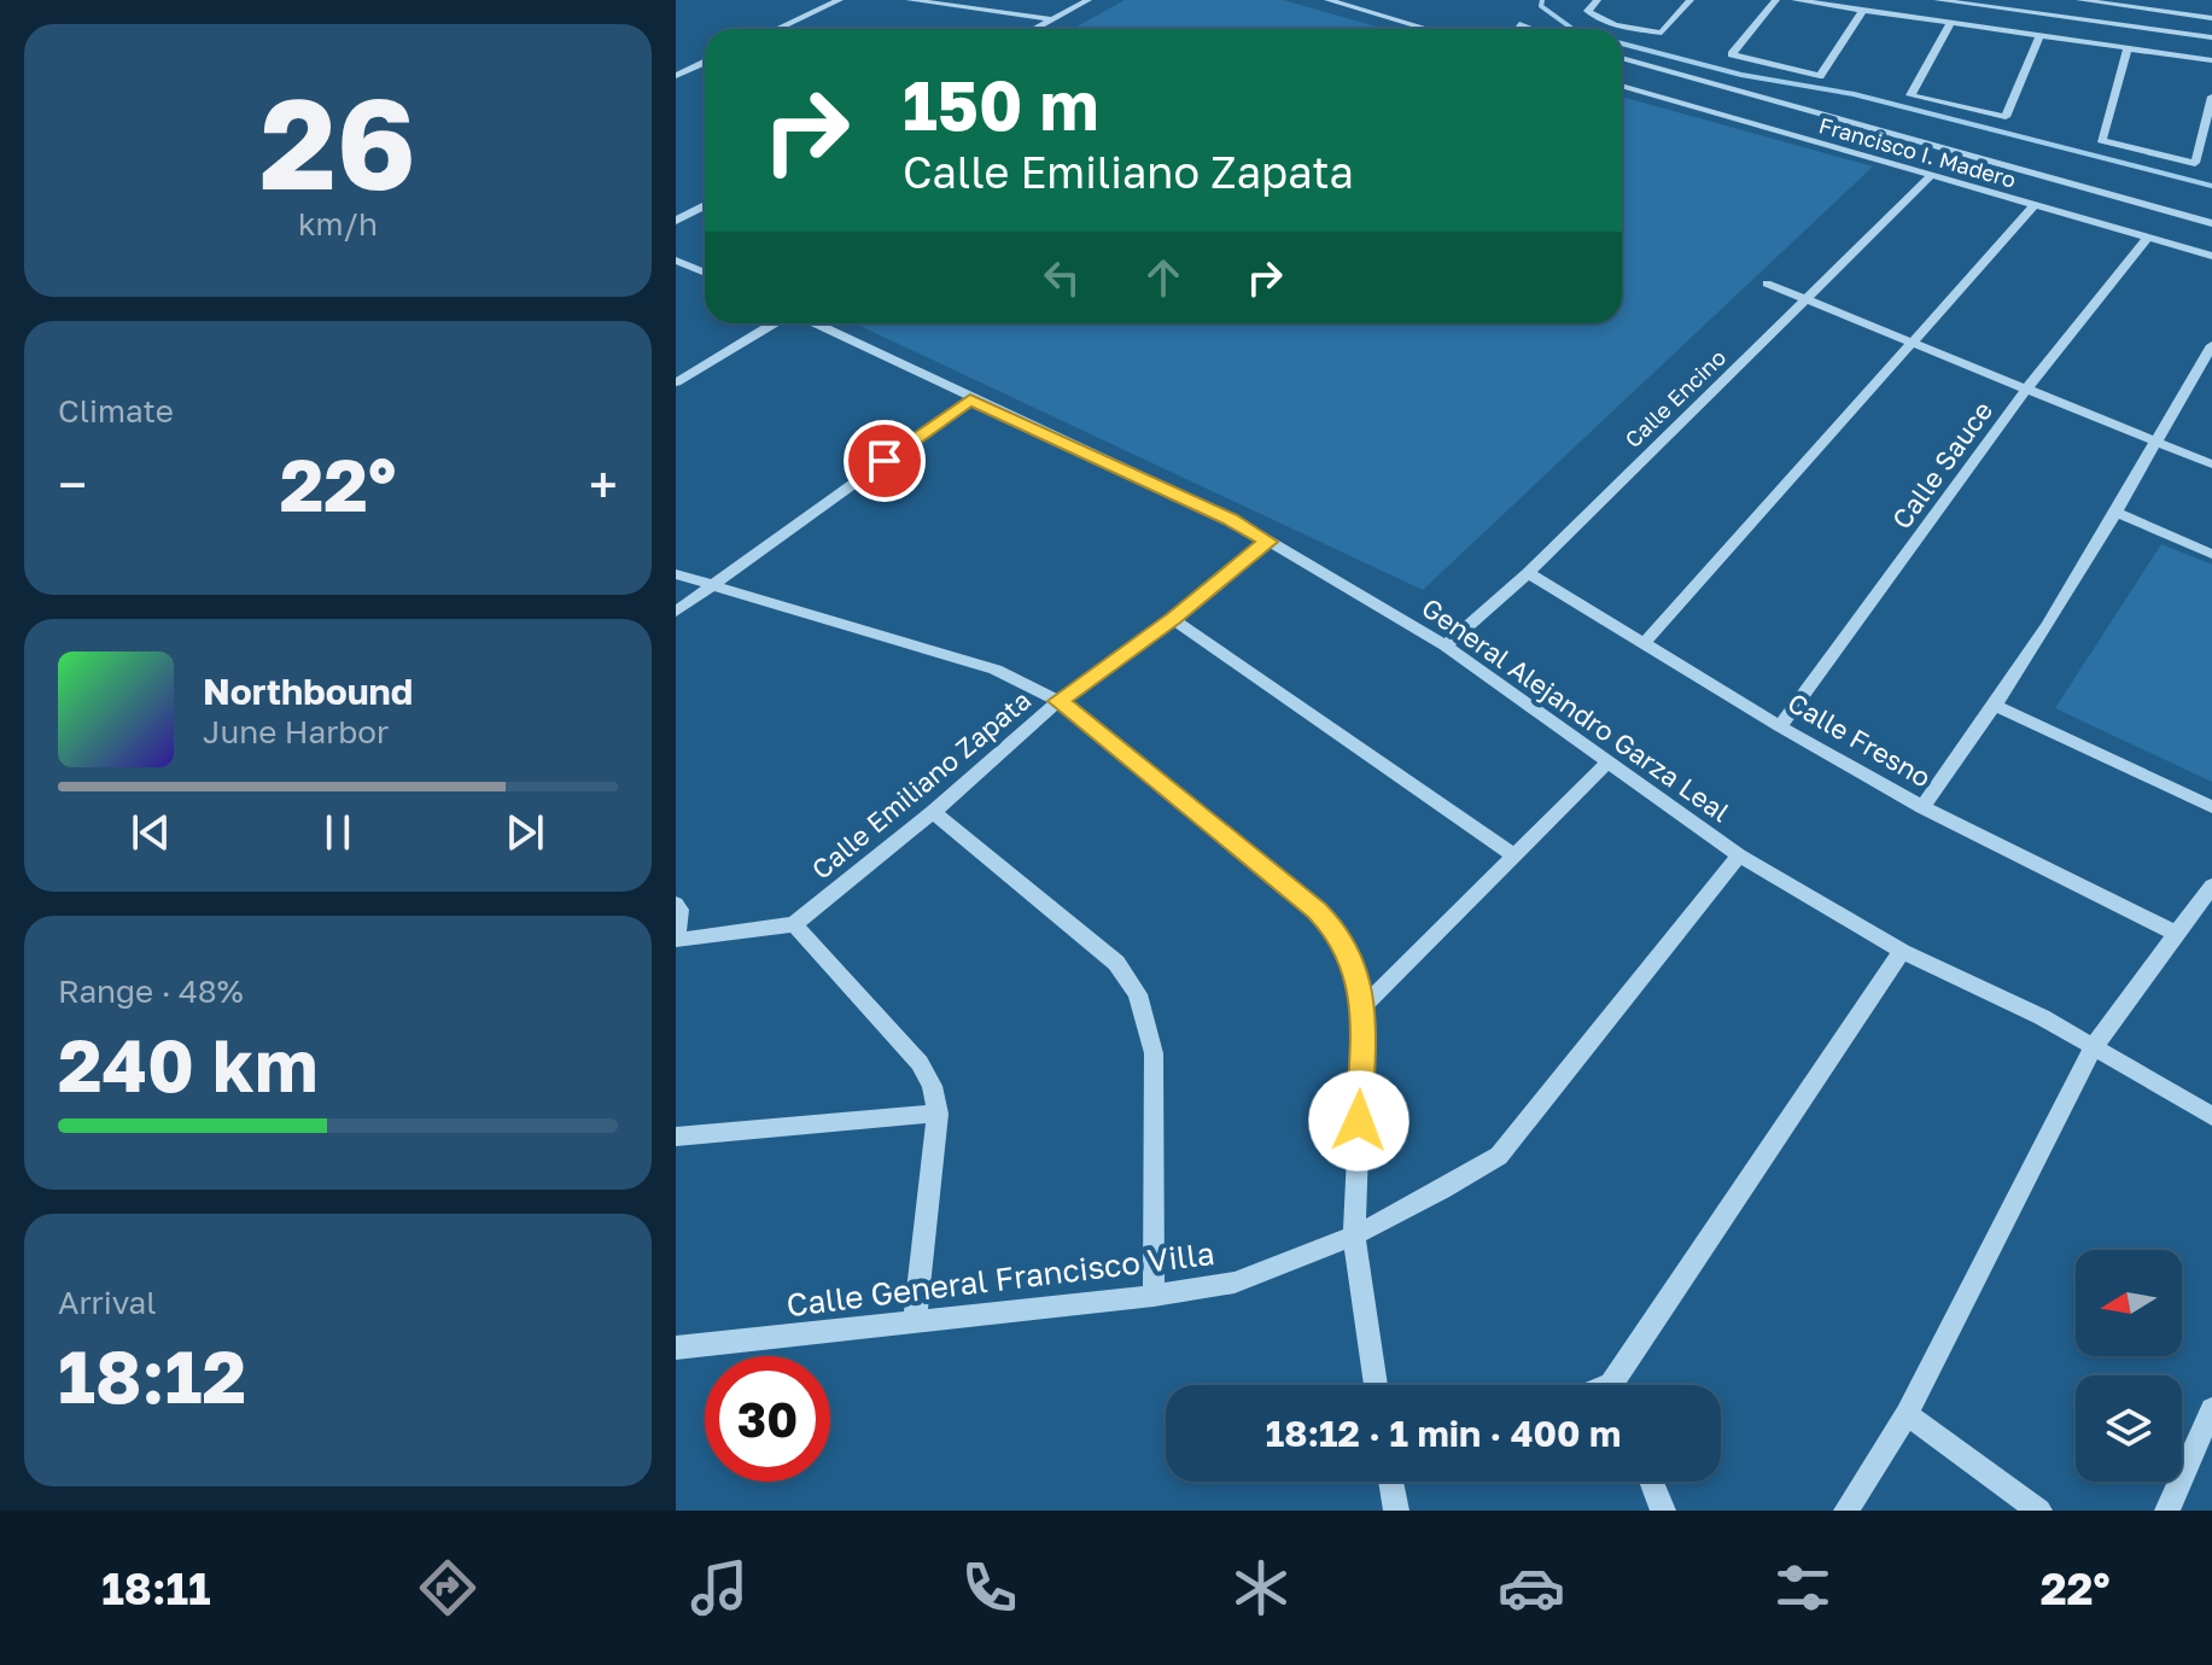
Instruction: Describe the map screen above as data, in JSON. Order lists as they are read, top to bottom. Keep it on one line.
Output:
{"streets":{"street":["Francisco I. Madero","Calle Encino","Calle Sauce","General Alejandro Garza Leal","Calle Fresno","Calle Emiliano Zapata","Calle General Francisco Villa"]},"crossings":[["Francisco I. Madero","Calle Encino"],["Francisco I. Madero","Calle Sauce"],["Calle Encino","General Alejandro Garza Leal"],["Calle Encino","Calle Fresno"],["Calle Sauce","Calle Fresno"],["General Alejandro Garza Leal","Calle Emiliano Zapata"],["General Alejandro Garza Leal","Calle General Francisco Villa"]],"north":"left","page":{"tile":[["26","km/h"],"Climate",["Range · 48%","240 km"],["Arrival","18:12"]],"turn":["150 m","Calle Emiliano Zapata"],"heat":["−","22°","+"],"song":["Northbound","June Harbor"],"limit":"30","trip":"18:12 · 1 min · 400 m","tabs":["18:11","22°"]}}
